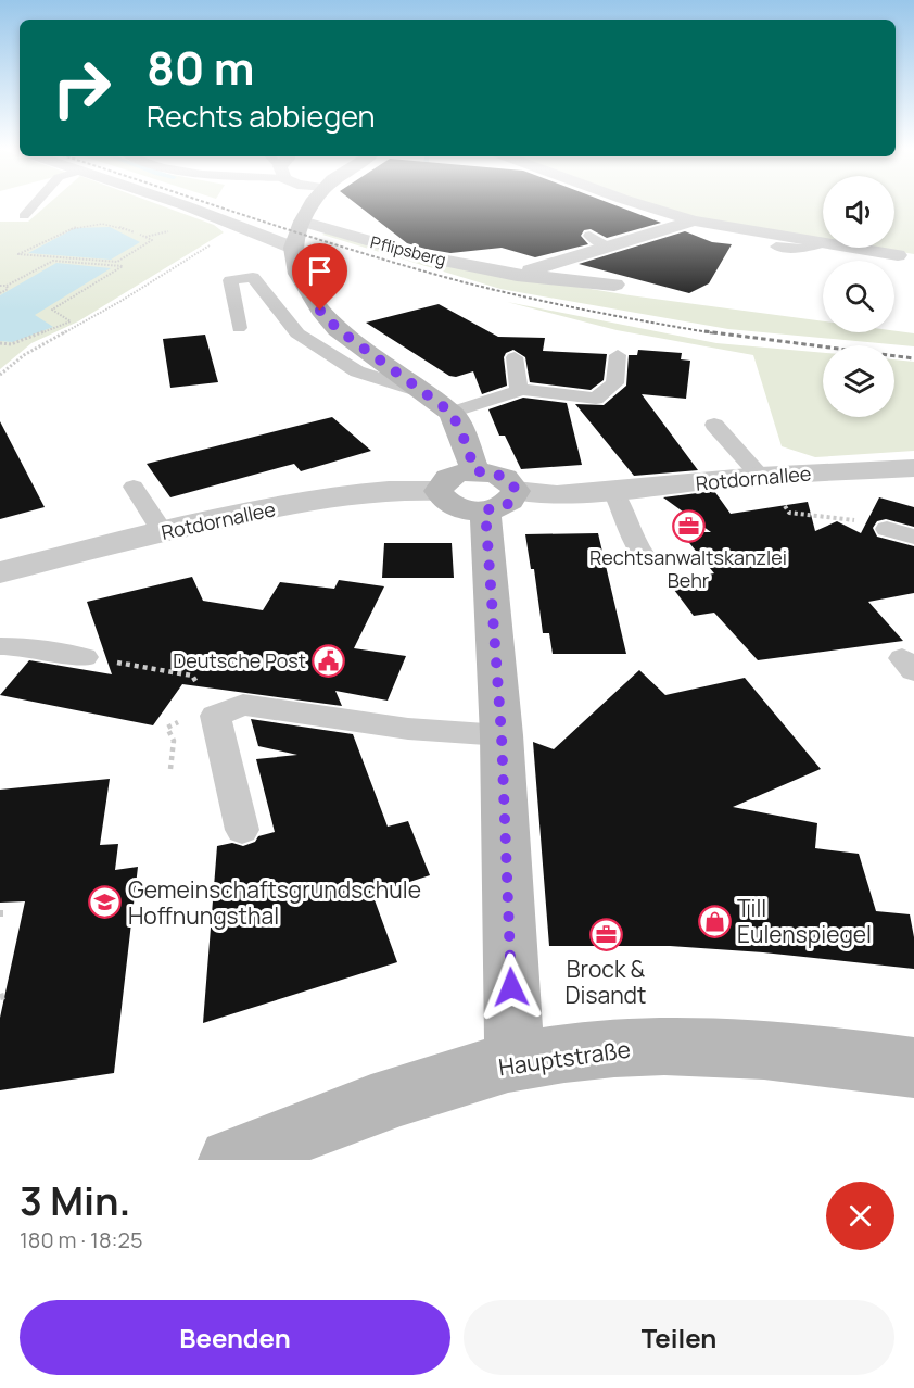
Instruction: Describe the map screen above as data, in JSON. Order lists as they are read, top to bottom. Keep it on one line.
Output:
{"streets":{"street":["Pflipsberg","Rotdornallee","Hauptstraße"]},"places":{"office":["Rechtsanwaltskanzlei Behr","Brock & Disandt"],"public building":["Deutsche Post"],"school or university":["Gemeinschaftsgrundschule Hoffnungsthal"],"shop":["Till Eulenspiegel"]},"page":{"turn":["80 m","Rechts abbiegen"],"heading":["3 Min.","180 m · 18:25"],"buttons":["Beenden","Teilen"]}}
